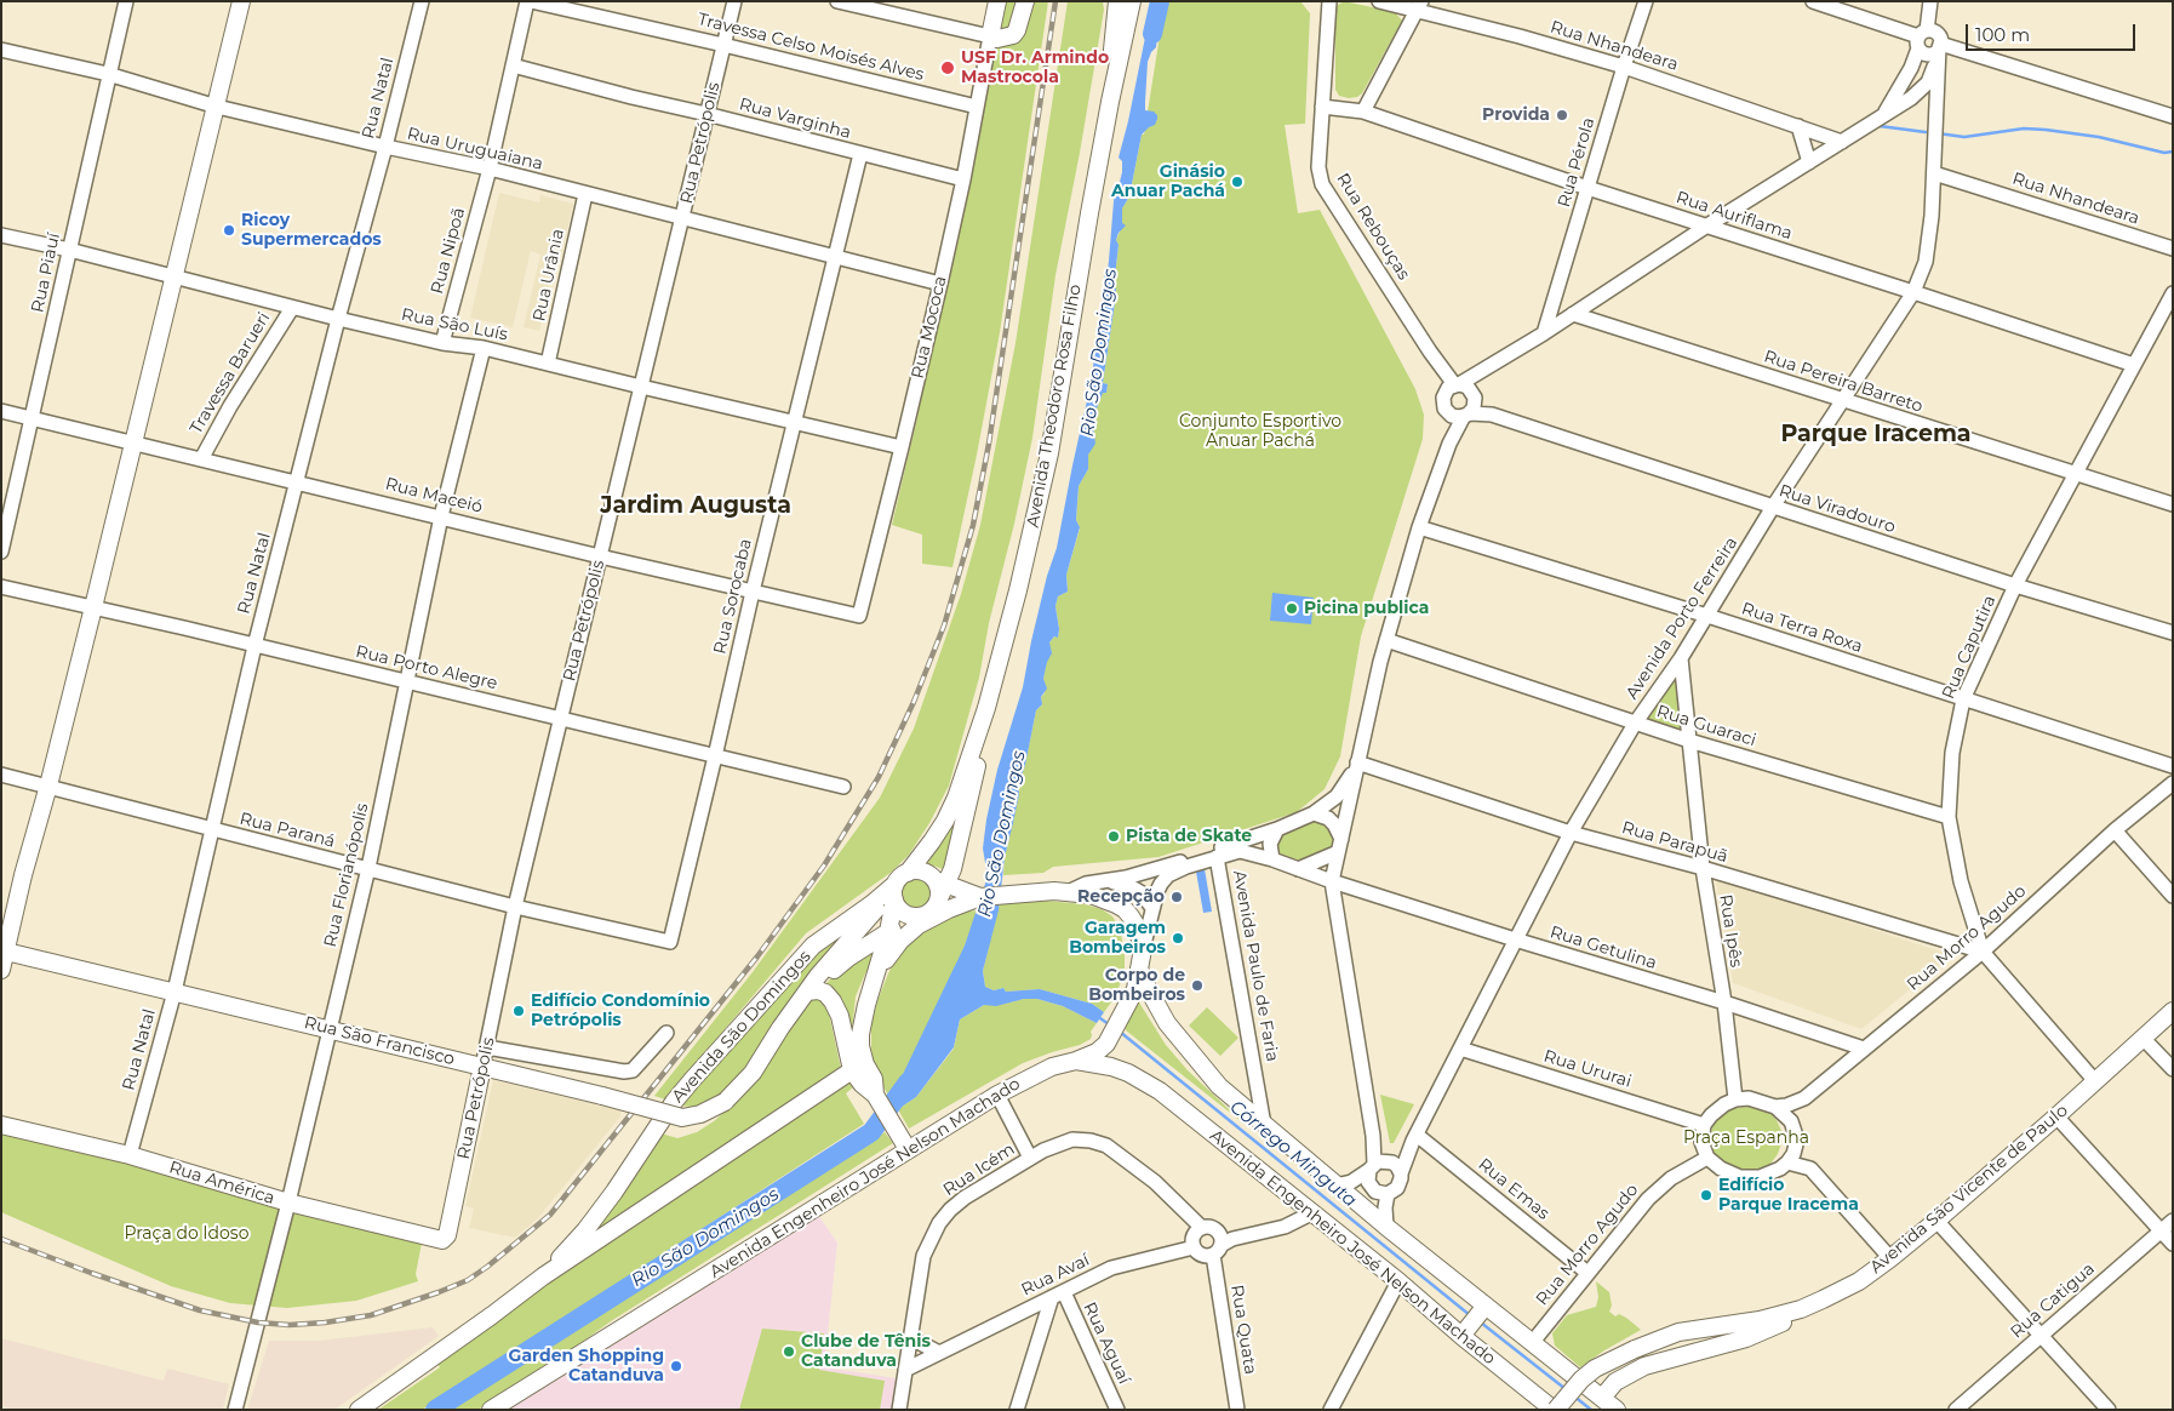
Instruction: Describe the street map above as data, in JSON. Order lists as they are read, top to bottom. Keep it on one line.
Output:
{"streets":{"main road":["Rua Petrópolis","Rua Mococa","Avenida Theodoro Rosa Filho","Avenida São Domingos","Rua São Francisco","Avenida Engenheiro José Nelson Machado","Rua América","Avenida São Vicente de Paulo"],"street":["Rua Nhandeara","Travessa Celso Moisés Alves","Rua Natal","Rua Varginha","Rua Uruguaiana","Rua Pérola","Rua Auriflama","Rua Rebouças","Rua Nipoã","Rua Piauí","Rua Urânia","Rua São Luís","Travessa Barueri","Rua Pereira Barreto","Rua Maceió","Rua Viradouro","Rua Sorocaba","Avenida Porto Ferreira","Rua Terra Roxa","Rua Caputira","Rua Porto Alegre","Rua Guaraci","Rua Paraná","Rua Parapuã","Rua Florianópolis","Rua Ipês","Rua Morro Agudo","Rua Getulina","Avenida Paulo de Faria","Rua Ururai","Rua Icém","Rua Emas","Rua Avaí","Rua Catigua","Rua Quata","Rua Aguaí"]},"crossings":[["Rua Nhandeara","Rua Pérola"],["Rua Nhandeara","Avenida Porto Ferreira"],["Travessa Celso Moisés Alves","Rua Petrópolis"],["Travessa Celso Moisés Alves","Rua Nipoã"],["Travessa Celso Moisés Alves","Rua Mococa"],["Rua Natal","Rua Uruguaiana"],["Rua Natal","Rua São Luís"],["Rua Natal","Rua Maceió"],["Rua Natal","Rua Porto Alegre"],["Rua Natal","Rua Paraná"],["Rua Natal","Rua São Francisco"],["Rua Natal","Rua América"],["Rua Varginha","Rua Petrópolis"],["Rua Varginha","Rua Nipoã"],["Rua Varginha","Rua Mococa"],["Rua Varginha","Rua Sorocaba"],["Rua Petrópolis","Rua Uruguaiana"],["Rua Petrópolis","Rua São Luís"],["Rua Petrópolis","Rua Maceió"],["Rua Petrópolis","Rua Porto Alegre"],["Rua Petrópolis","Rua Paraná"],["Rua Petrópolis","Rua São Francisco"],["Rua Petrópolis","Rua América"],["Rua Uruguaiana","Rua Nipoã"],["Rua Uruguaiana","Rua Piauí"],["Rua Uruguaiana","Rua Urânia"],["Rua Uruguaiana","Rua Mococa"],["Rua Uruguaiana","Rua Sorocaba"],["Rua Pérola","Rua Auriflama"],["Rua Auriflama","Rua Rebouças"],["Rua Auriflama","Avenida Porto Ferreira"],["Rua Auriflama","Rua Caputira"],["Rua Rebouças","Rua Viradouro"],["Rua Nipoã","Rua São Luís"],["Rua Piauí","Rua São Luís"],["Rua Piauí","Rua Maceió"],["Rua Urânia","Rua São Luís"],["Rua São Luís","Rua Mococa"],["Rua São Luís","Travessa Barueri"],["Rua São Luís","Rua Sorocaba"],["Rua São Luís","Rua Florianópolis"],["Rua Mococa","Rua Maceió"],["Travessa Barueri","Rua Maceió"],["Rua Pereira Barreto","Avenida Porto Ferreira"],["Rua Pereira Barreto","Rua Caputira"],["Avenida Theodoro Rosa Filho","Avenida São Domingos"],["Avenida Theodoro Rosa Filho","Rua São Francisco"],["Rua Maceió","Rua Sorocaba"],["Rua Maceió","Rua Florianópolis"],["Rua Viradouro","Avenida Porto Ferreira"],["Rua Viradouro","Rua Caputira"],["Rua Sorocaba","Rua Porto Alegre"],["Rua Sorocaba","Rua Paraná"],["Avenida Porto Ferreira","Rua Terra Roxa"],["Avenida Porto Ferreira","Rua Guaraci"],["Avenida Porto Ferreira","Rua Parapuã"],["Avenida Porto Ferreira","Rua Ipês"],["Avenida Porto Ferreira","Rua Getulina"],["Avenida Porto Ferreira","Rua Ururai"],["Avenida Porto Ferreira","Rua Emas"],["Rua Terra Roxa","Rua Caputira"],["Rua Caputira","Rua Guaraci"],["Rua Caputira","Rua Parapuã"],["Rua Caputira","Rua Morro Agudo"],["Rua Caputira","Avenida São Vicente de Paulo"],["Rua Porto Alegre","Rua Florianópolis"],["Rua Guaraci","Rua Ipês"],["Rua Paraná","Rua Florianópolis"],["Rua Parapuã","Rua Ipês"],["Rua Parapuã","Rua Morro Agudo"],["Rua Florianópolis","Rua São Francisco"],["Rua Florianópolis","Rua América"],["Rua Ipês","Rua Morro Agudo"],["Rua Ipês","Rua Getulina"],["Rua Ipês","Rua Ururai"],["Rua Morro Agudo","Rua Getulina"],["Rua Morro Agudo","Rua Ururai"],["Rua Morro Agudo","Avenida Engenheiro José Nelson Machado"],["Rua Morro Agudo","Rua Emas"],["Avenida Paulo de Faria","Avenida Engenheiro José Nelson Machado"],["Avenida São Domingos","Rua São Francisco"],["Avenida São Domingos","Avenida Engenheiro José Nelson Machado"],["Rua Icém","Rua Avaí"],["Rua Icém","Rua Quata"],["Avenida Engenheiro José Nelson Machado","Avenida São Vicente de Paulo"],["Rua Avaí","Rua Quata"],["Rua Avaí","Rua Aguaí"]],"districts":["Parque Iracema","Jardim Augusta"],"water":["Rio São Domingos","Córrego Minguta"],"parks":["Conjunto Esportivo Anuar Pachá","Praça Espanha","Praça do Idoso"],"places":["USF Dr. Armindo Mastrocola","Provida","Ginásio Anuar Pachá","Ricoy Supermercados","Picina publica","Pista de Skate","Recepção","Garagem Bombeiros","Corpo de Bombeiros","Edifício Condomínio Petrópolis","Edifício Parque Iracema","Clube de Tênis Catanduva","Garden Shopping Catanduva"],"scale_bar":"100 m"}
